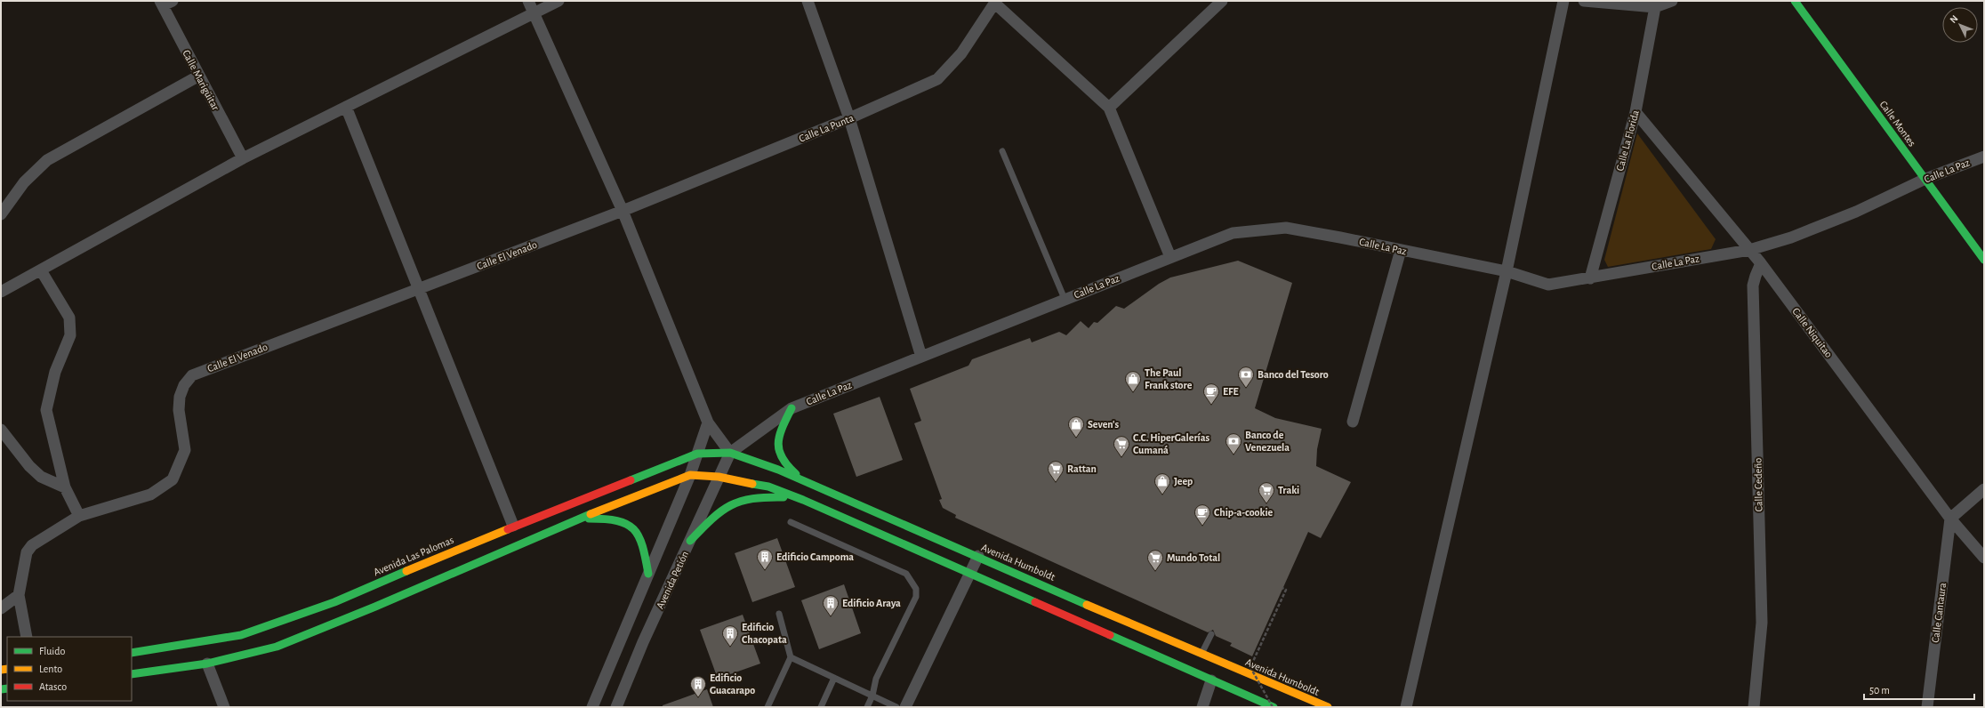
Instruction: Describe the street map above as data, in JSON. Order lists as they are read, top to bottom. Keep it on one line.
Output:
{"streets":{"main road":["Calle Montes","Avenida Las Palomas","Avenida Humboldt"],"street":["Calle Marigüitar","Calle La Punta","Calle La Florida","Calle La Paz","Calle El Venado","Calle Niquitao","Calle Cedeño","Avenida Petión","Calle Cantaura"]},"crossings":[["Calle Montes","Calle La Paz"],["Calle La Punta","Calle El Venado"],["Calle La Florida","Calle La Paz"],["Calle La Florida","Calle Niquitao"],["Calle La Paz","Calle Niquitao"],["Calle La Paz","Avenida Humboldt"],["Calle La Paz","Avenida Petión"],["Calle Niquitao","Calle Cedeño"],["Calle Niquitao","Calle Cantaura"],["Avenida Las Palomas","Avenida Humboldt"],["Avenida Humboldt","Avenida Petión"]],"places":{"bank":["Banco del Tesoro","Banco de Venezuela"],"shop":["The Paul Frank store","Seven's","Jeep"],"cafe":["EFE","Chip-a-cookie"],"supermarket":["C.C. HiperGalerías Cumaná","Rattan","Traki","Mundo Total"],"building":["Edificio Campoma","Edificio Araya","Edificio Chacopata","Edificio Guacarapo"]},"legend":["Fluido","Lento","Atasco"],"scale_bar":"50 m","north":"top left"}
